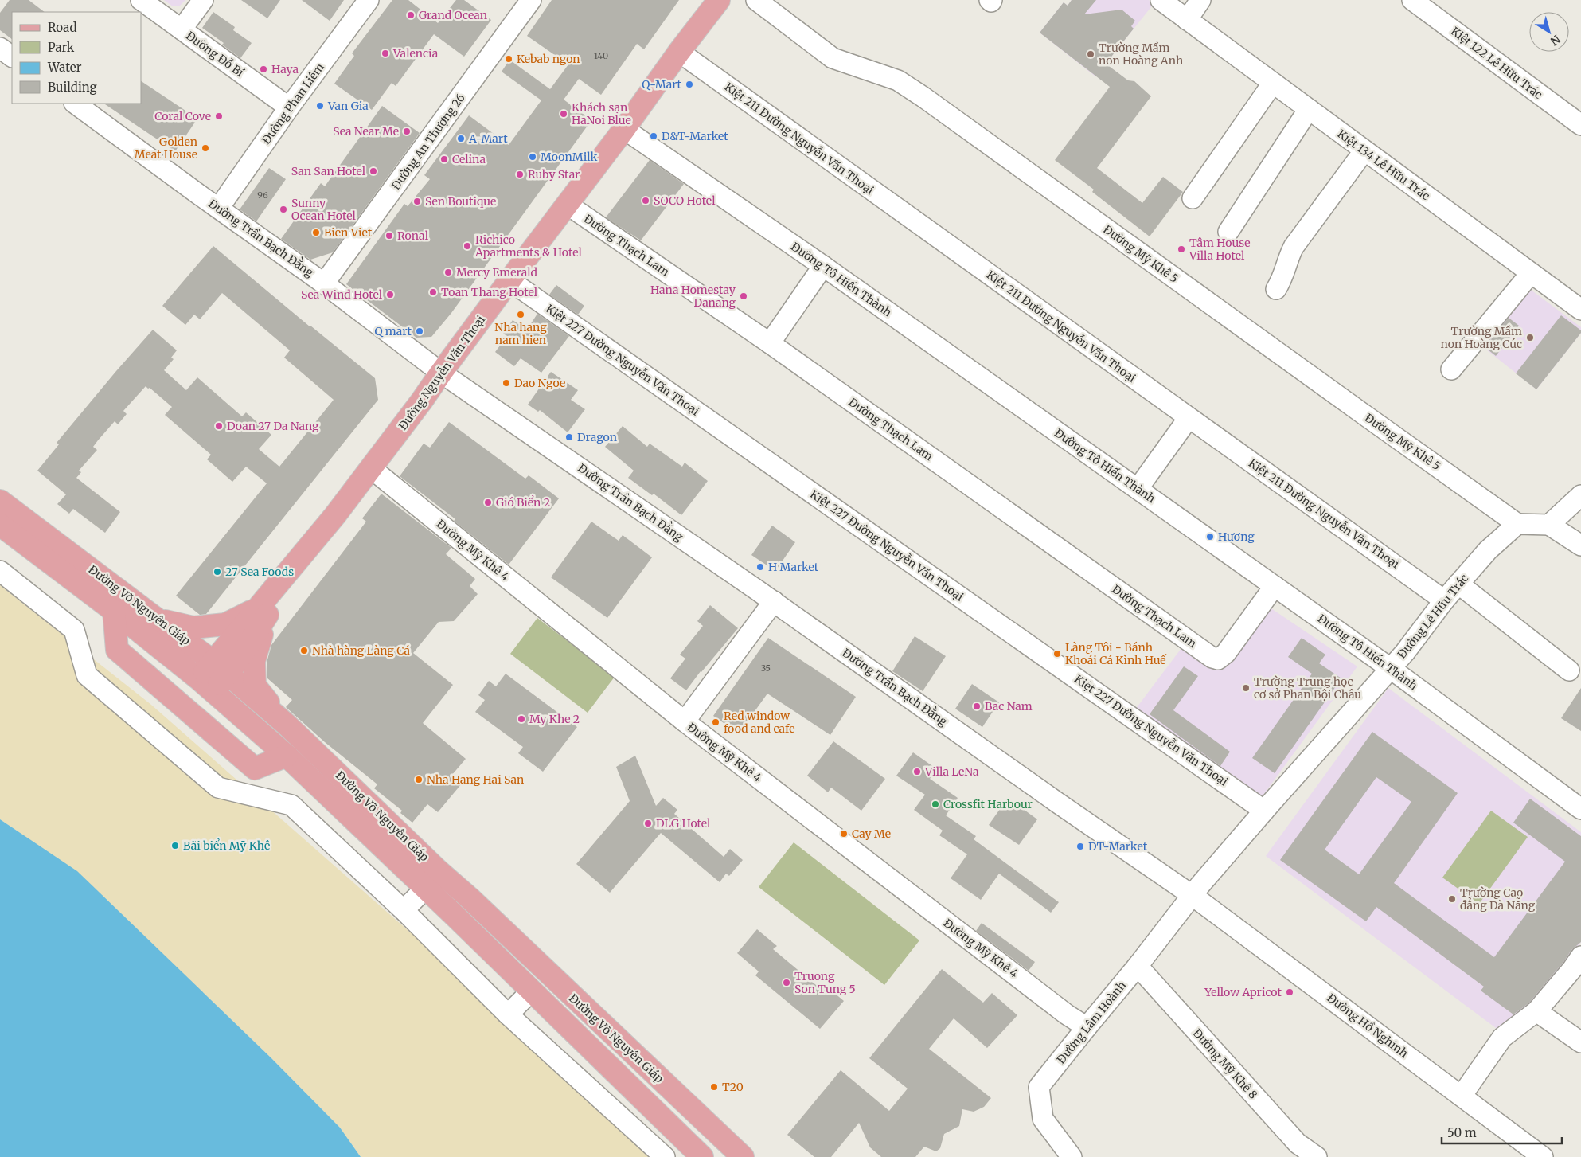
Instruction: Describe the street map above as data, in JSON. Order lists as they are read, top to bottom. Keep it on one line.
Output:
{"streets":{"main road":["Đường Nguyễn Văn Thoại","Đường Võ Nguyên Giáp"],"street":["Đường Đỗ Bí","Kiệt 122 Lê Hữu Trác","Đường Phan Liêm","Kiệt 211 Đường Nguyễn Văn Thoại","Đường An Thượng 26","Kiệt 134 Lê Hữu Trác","Đường Trần Bạch Đằng","Đường Thạch Lam","Đường Mỹ Khê 5","Đường Tô Hiến Thành","Kiệt 227 Đường Nguyễn Văn Thoại","Đường Mỹ Khê 4","Đường Lê Hữu Trác","Đường Lâm Hoành","Đường Hồ Nghinh","Đường Mỹ Khê 8"]},"crossings":[["Đường Đỗ Bí","Đường Phan Liêm"],["Đường Phan Liêm","Đường Trần Bạch Đằng"],["Kiệt 211 Đường Nguyễn Văn Thoại","Đường Nguyễn Văn Thoại"],["Kiệt 211 Đường Nguyễn Văn Thoại","Đường Lê Hữu Trác"],["Đường An Thượng 26","Đường Trần Bạch Đằng"],["Đường Trần Bạch Đằng","Đường Nguyễn Văn Thoại"],["Đường Trần Bạch Đằng","Đường Lê Hữu Trác"],["Đường Trần Bạch Đằng","Đường Lâm Hoành"],["Đường Trần Bạch Đằng","Đường Hồ Nghinh"],["Đường Thạch Lam","Đường Tô Hiến Thành"],["Đường Thạch Lam","Đường Nguyễn Văn Thoại"],["Đường Mỹ Khê 5","Đường Lê Hữu Trác"],["Đường Tô Hiến Thành","Đường Nguyễn Văn Thoại"],["Đường Tô Hiến Thành","Đường Lê Hữu Trác"],["Kiệt 227 Đường Nguyễn Văn Thoại","Đường Nguyễn Văn Thoại"],["Kiệt 227 Đường Nguyễn Văn Thoại","Đường Lê Hữu Trác"],["Đường Nguyễn Văn Thoại","Đường Mỹ Khê 4"],["Đường Nguyễn Văn Thoại","Đường Võ Nguyên Giáp"],["Đường Mỹ Khê 4","Đường Lâm Hoành"],["Đường Lê Hữu Trác","Đường Lâm Hoành"],["Đường Lê Hữu Trác","Đường Hồ Nghinh"],["Đường Lâm Hoành","Đường Hồ Nghinh"],["Đường Lâm Hoành","Đường Mỹ Khê 8"]],"places":["Grand Ocean","Valencia","Trường Mầm non Hoàng Anh","Kebab ngon","Haya","Q-Mart","Van Gia","Khách sạn HaNoi Blue","Coral Cove","Sea Near Me","D&T-Market","A-Mart","Golden Meat House","MoonMilk","Celina","San San Hotel","Ruby Star","SOCO Hotel","Sen Boutique","Sunny Ocean Hotel","Bien Viet","Ronal","Richico Apartments & Hotel","Tâm House Villa Hotel","Mercy Emerald","Toan Thang Hotel","Sea Wind Hotel","Hana Homestay Danang","Nha hang nam hien","Q mart","Trường Mầm non Hoàng Cúc","Dao Ngoe","Doan 27 Da Nang","Dragon","Gió Biển 2","Hương","H Market","27 Sea Foods","Nhà hàng Làng Cá","Làng Tôi - Bánh Khoái Cá Kình Huế","Trường Trung học cơ sở Phan Bội Châu","Bac Nam","My Khe 2","Red window food and cafe","Villa LeNa","Nha Hang Hai San","Crossfit Harbour","DLG Hotel","Cay Me","Bãi biển Mỹ Khê","DT-Market","Trường Cao đẳng Đà Nẵng","Truong Son Tung 5","Yellow Apricot","T20"],"house_numbers":["140","96","35"],"legend":["Road","Park","Water","Building"],"scale_bar":"50 m","north":"bottom right"}
